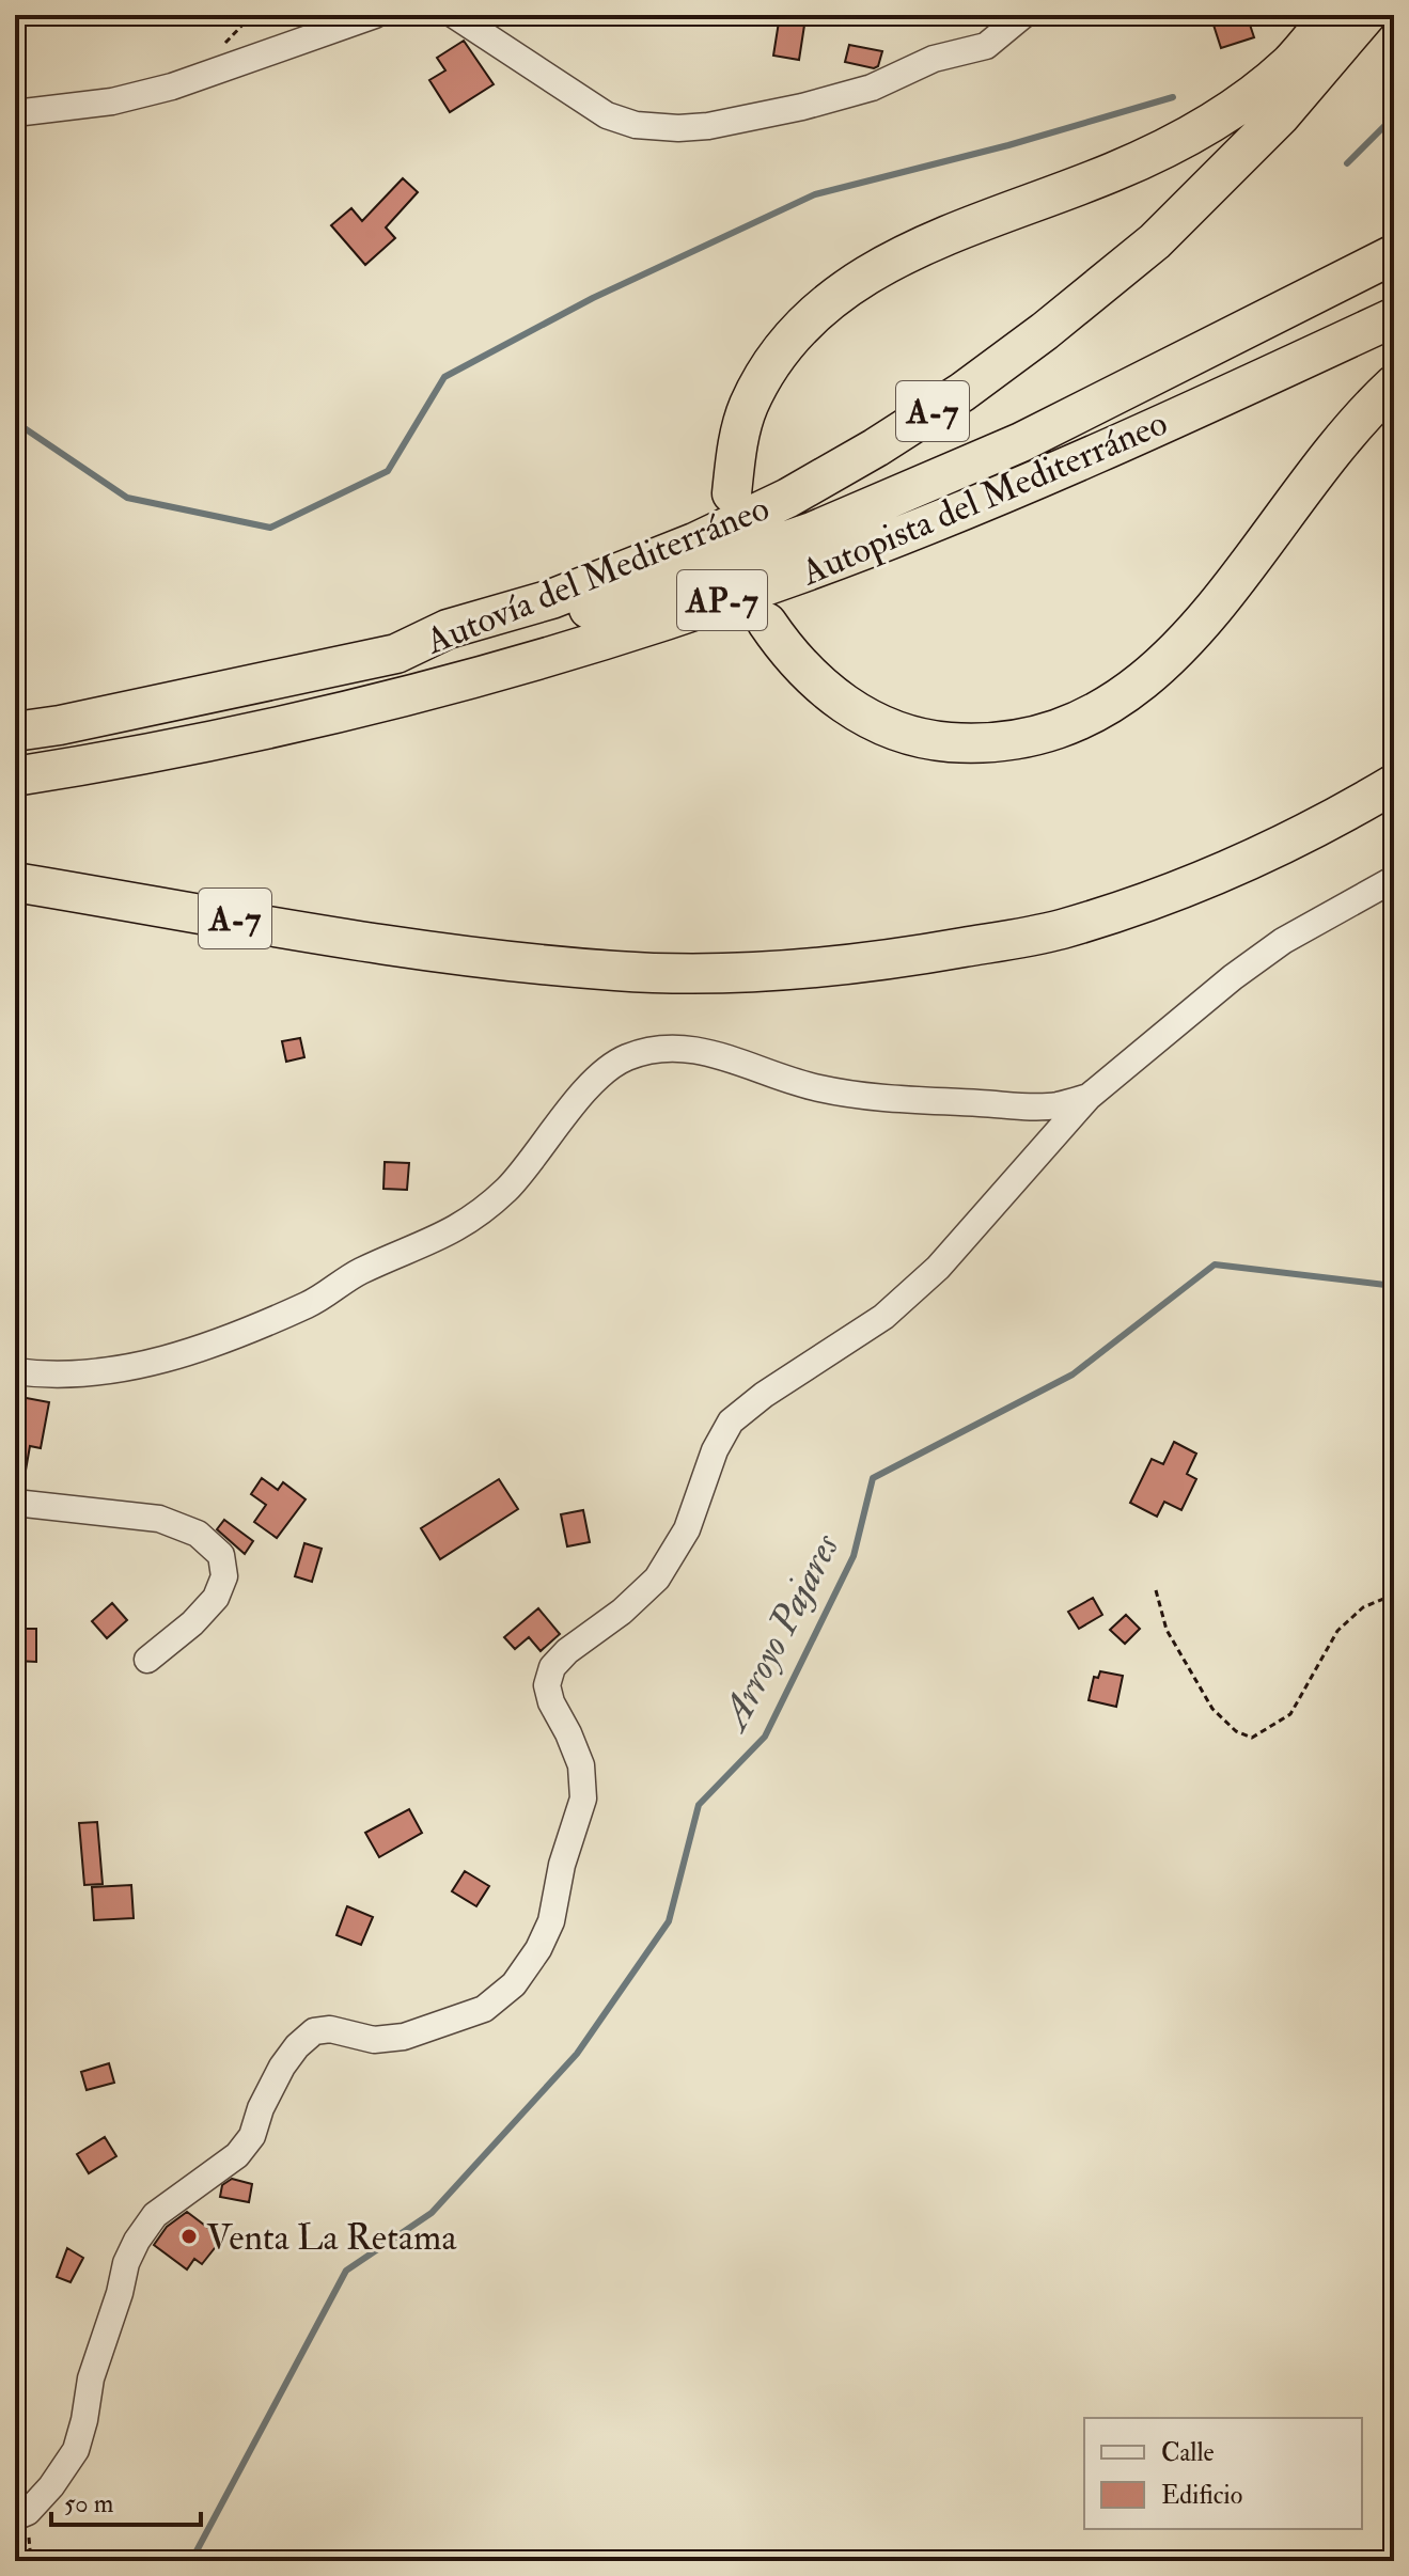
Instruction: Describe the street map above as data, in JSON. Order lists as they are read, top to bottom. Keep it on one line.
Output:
{"streets":{"highway":["A-7","Autopista del Mediterráneo","Autovía del Mediterráneo","AP-7"]},"crossings":[["Autopista del Mediterráneo","Autovía del Mediterráneo"]],"water":["Arroyo Pajares"],"places":["Venta La Retama"],"legend":["Calle","Edificio"],"scale_bar":"50 m"}
